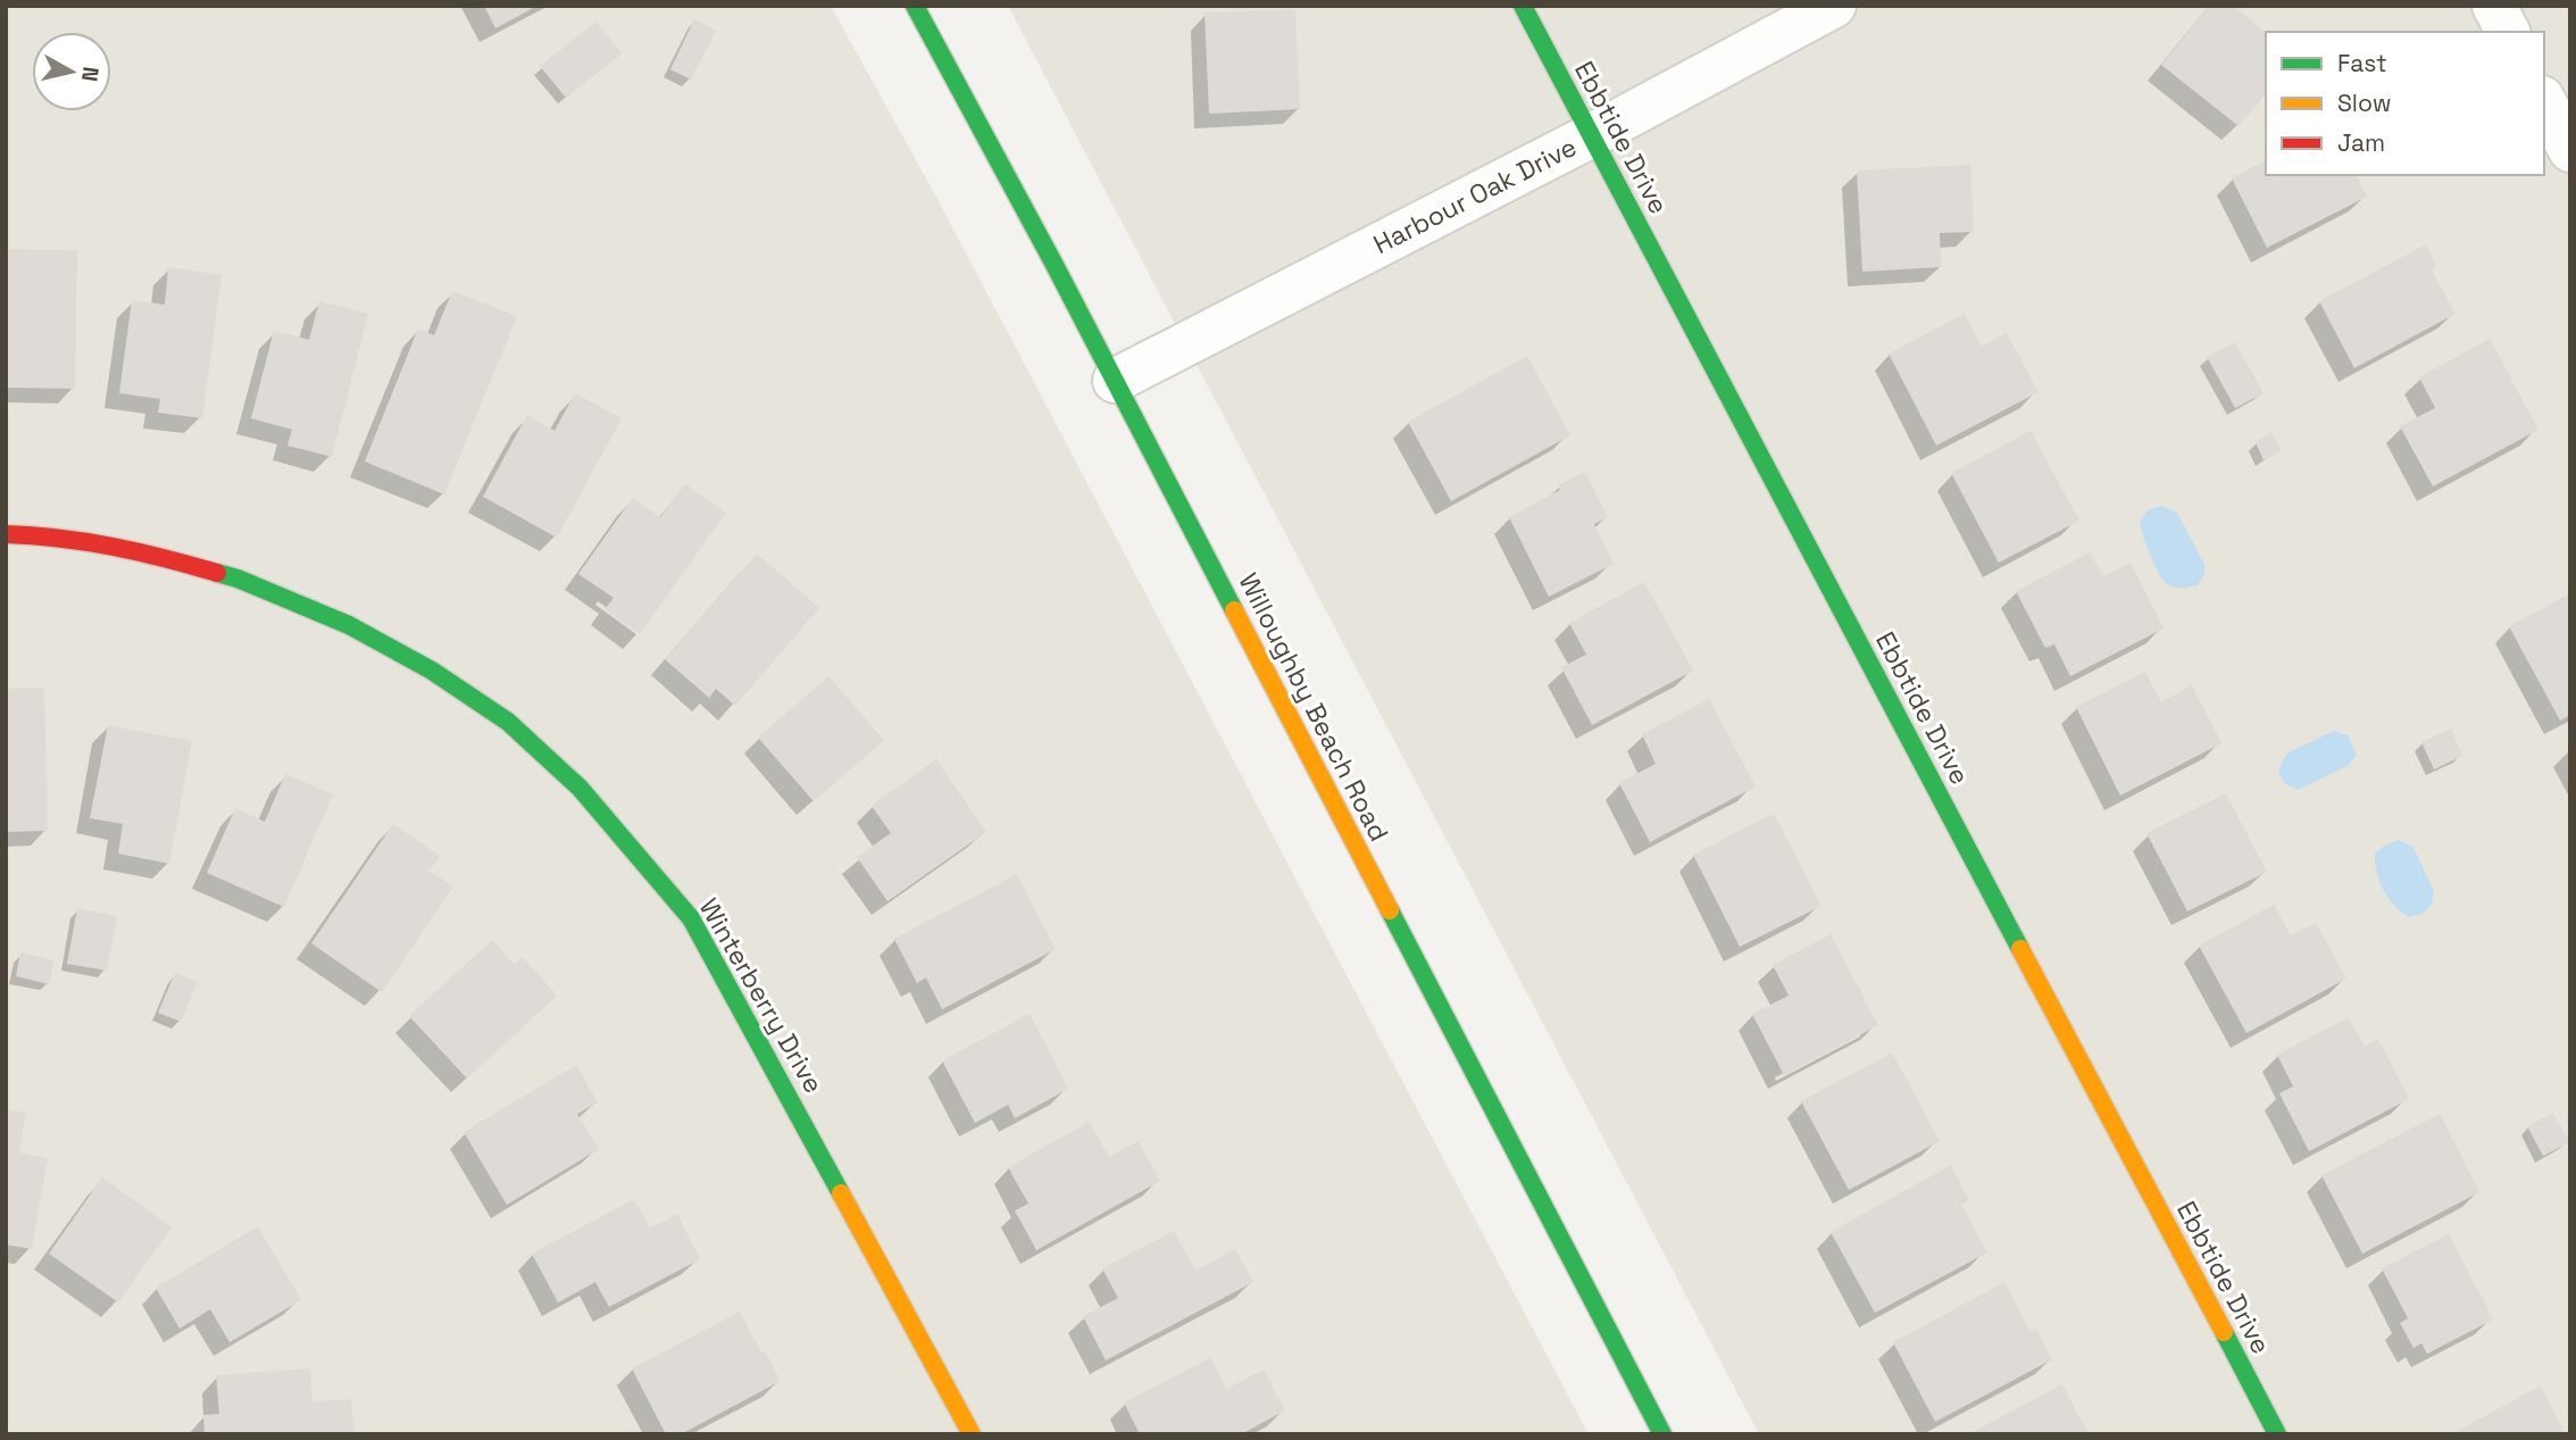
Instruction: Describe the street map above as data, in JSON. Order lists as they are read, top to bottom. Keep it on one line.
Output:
{"streets":{"street":["Ebbtide Drive","Harbour Oak Drive","Willoughby Beach Road","Winterberry Drive"]},"crossings":[["Ebbtide Drive","Harbour Oak Drive"],["Harbour Oak Drive","Willoughby Beach Road"]],"legend":["Fast","Slow","Jam"],"north":"right"}
